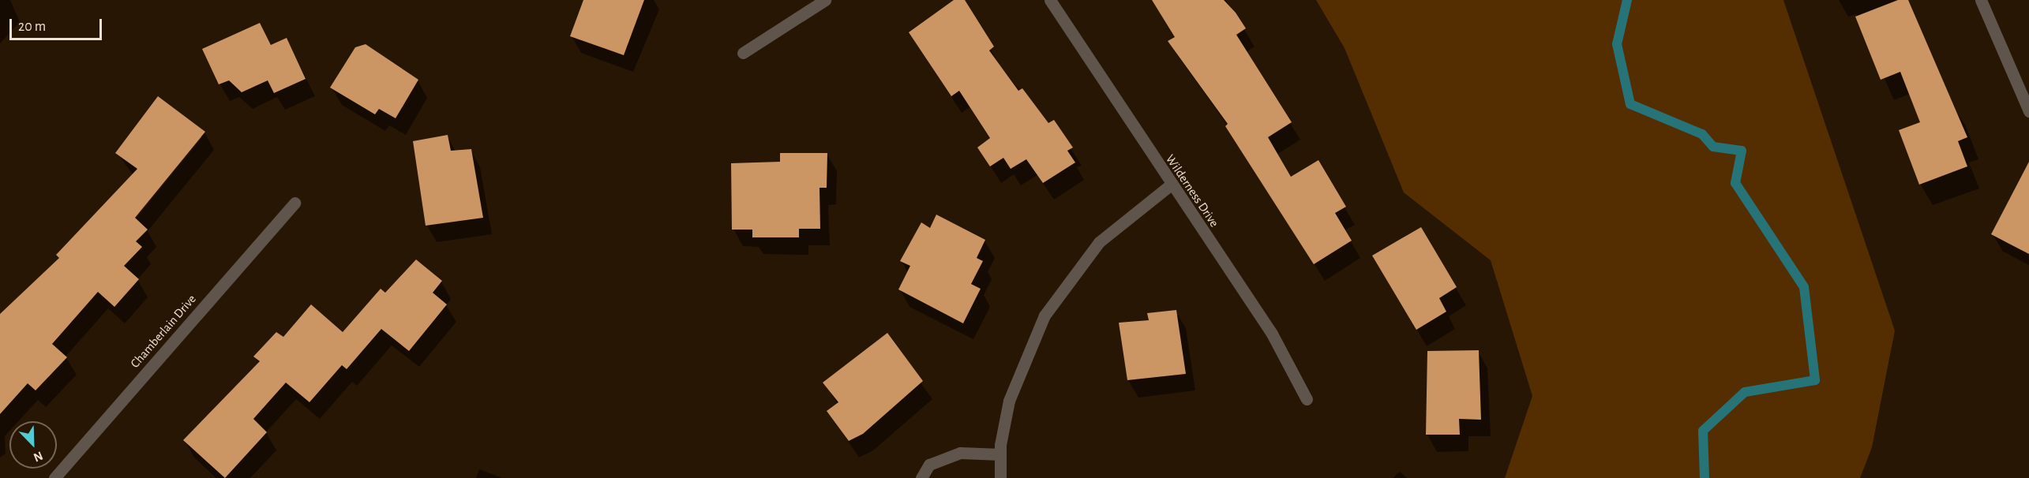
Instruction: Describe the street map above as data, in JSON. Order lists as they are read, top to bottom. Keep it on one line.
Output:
{"streets":{"street":["Wilderness Drive","Chamberlain Drive"]},"scale_bar":"20 m","north":"bottom right"}
